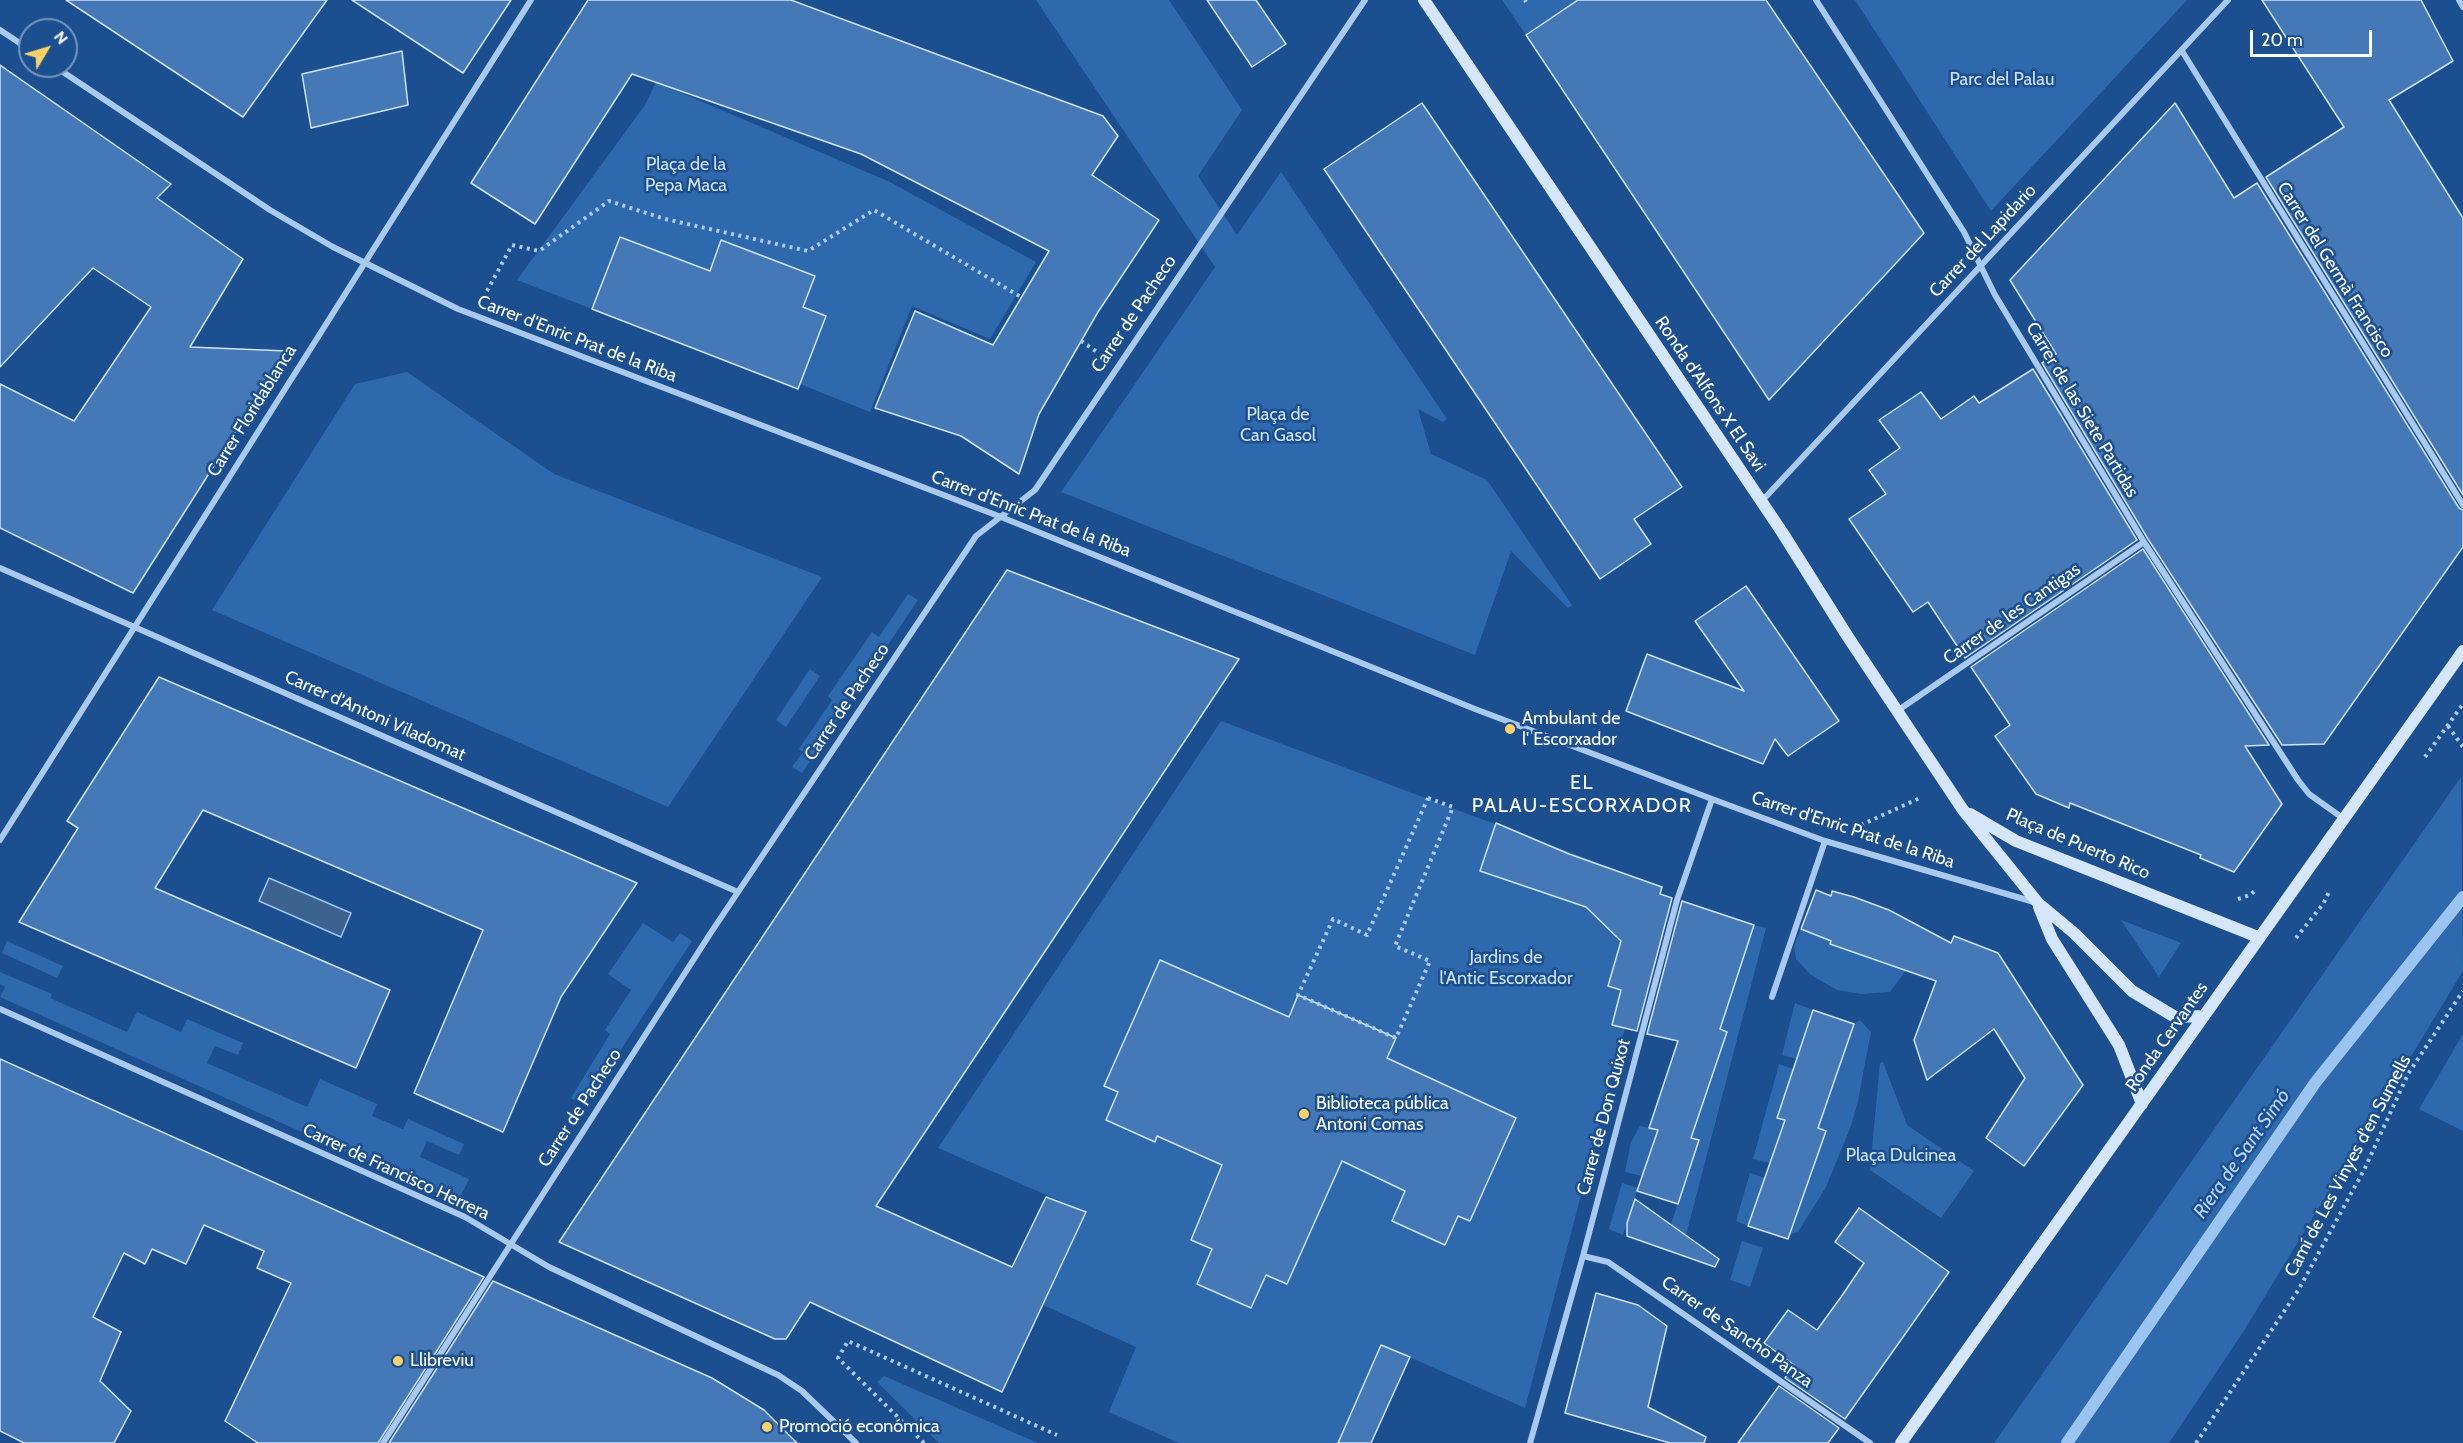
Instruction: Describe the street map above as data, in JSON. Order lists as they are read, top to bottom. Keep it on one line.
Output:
{"streets":{"street":["Carrer del Lapidario","Carrer del Germà Francisco","Carrer de Pacheco","Carrer d'Enric Prat de la Riba","Ronda d'Alfons X El Savi","Carrer de las Siete Partidas","Carrer Floridablanca","Carrer de les Cantigas","Carrer d'Antoni Viladomat","Plaça de Puerto Rico","Ronda Cervantes","Carrer de Don Quixot","Carrer de Francisco Herrera","Carrer de Sancho Panza"],"path":["Camí de Les Vinyes d'en Sumells"]},"crossings":[["Carrer del Lapidario","Carrer del Germà Francisco"],["Carrer del Lapidario","Ronda d'Alfons X El Savi"],["Carrer del Lapidario","Carrer de las Siete Partidas"],["Carrer de Pacheco","Carrer d'Enric Prat de la Riba"],["Carrer de Pacheco","Carrer d'Antoni Viladomat"],["Carrer de Pacheco","Carrer de Francisco Herrera"],["Carrer d'Enric Prat de la Riba","Carrer Floridablanca"],["Carrer d'Enric Prat de la Riba","Plaça de Puerto Rico"],["Carrer d'Enric Prat de la Riba","Carrer de Don Quixot"],["Ronda d'Alfons X El Savi","Carrer de les Cantigas"],["Ronda d'Alfons X El Savi","Plaça de Puerto Rico"],["Carrer de las Siete Partidas","Carrer de les Cantigas"],["Carrer de las Siete Partidas","Ronda Cervantes"],["Carrer Floridablanca","Carrer d'Antoni Viladomat"],["Plaça de Puerto Rico","Ronda Cervantes"],["Carrer de Don Quixot","Carrer de Sancho Panza"]],"districts":["EL PALAU-ESCORXADOR"],"water":["Riera de Sant Simó"],"parks":["Parc del Palau","Plaça de la Pepa Maca","Plaça de Can Gasol","Jardins de l'Antic Escorxador","Plaça Dulcinea"],"places":["Ambulant de l' Escorxador","Biblioteca pública Antoni Comas","Llibreviu","Promoció económica"],"scale_bar":"20 m","north":"top right"}
